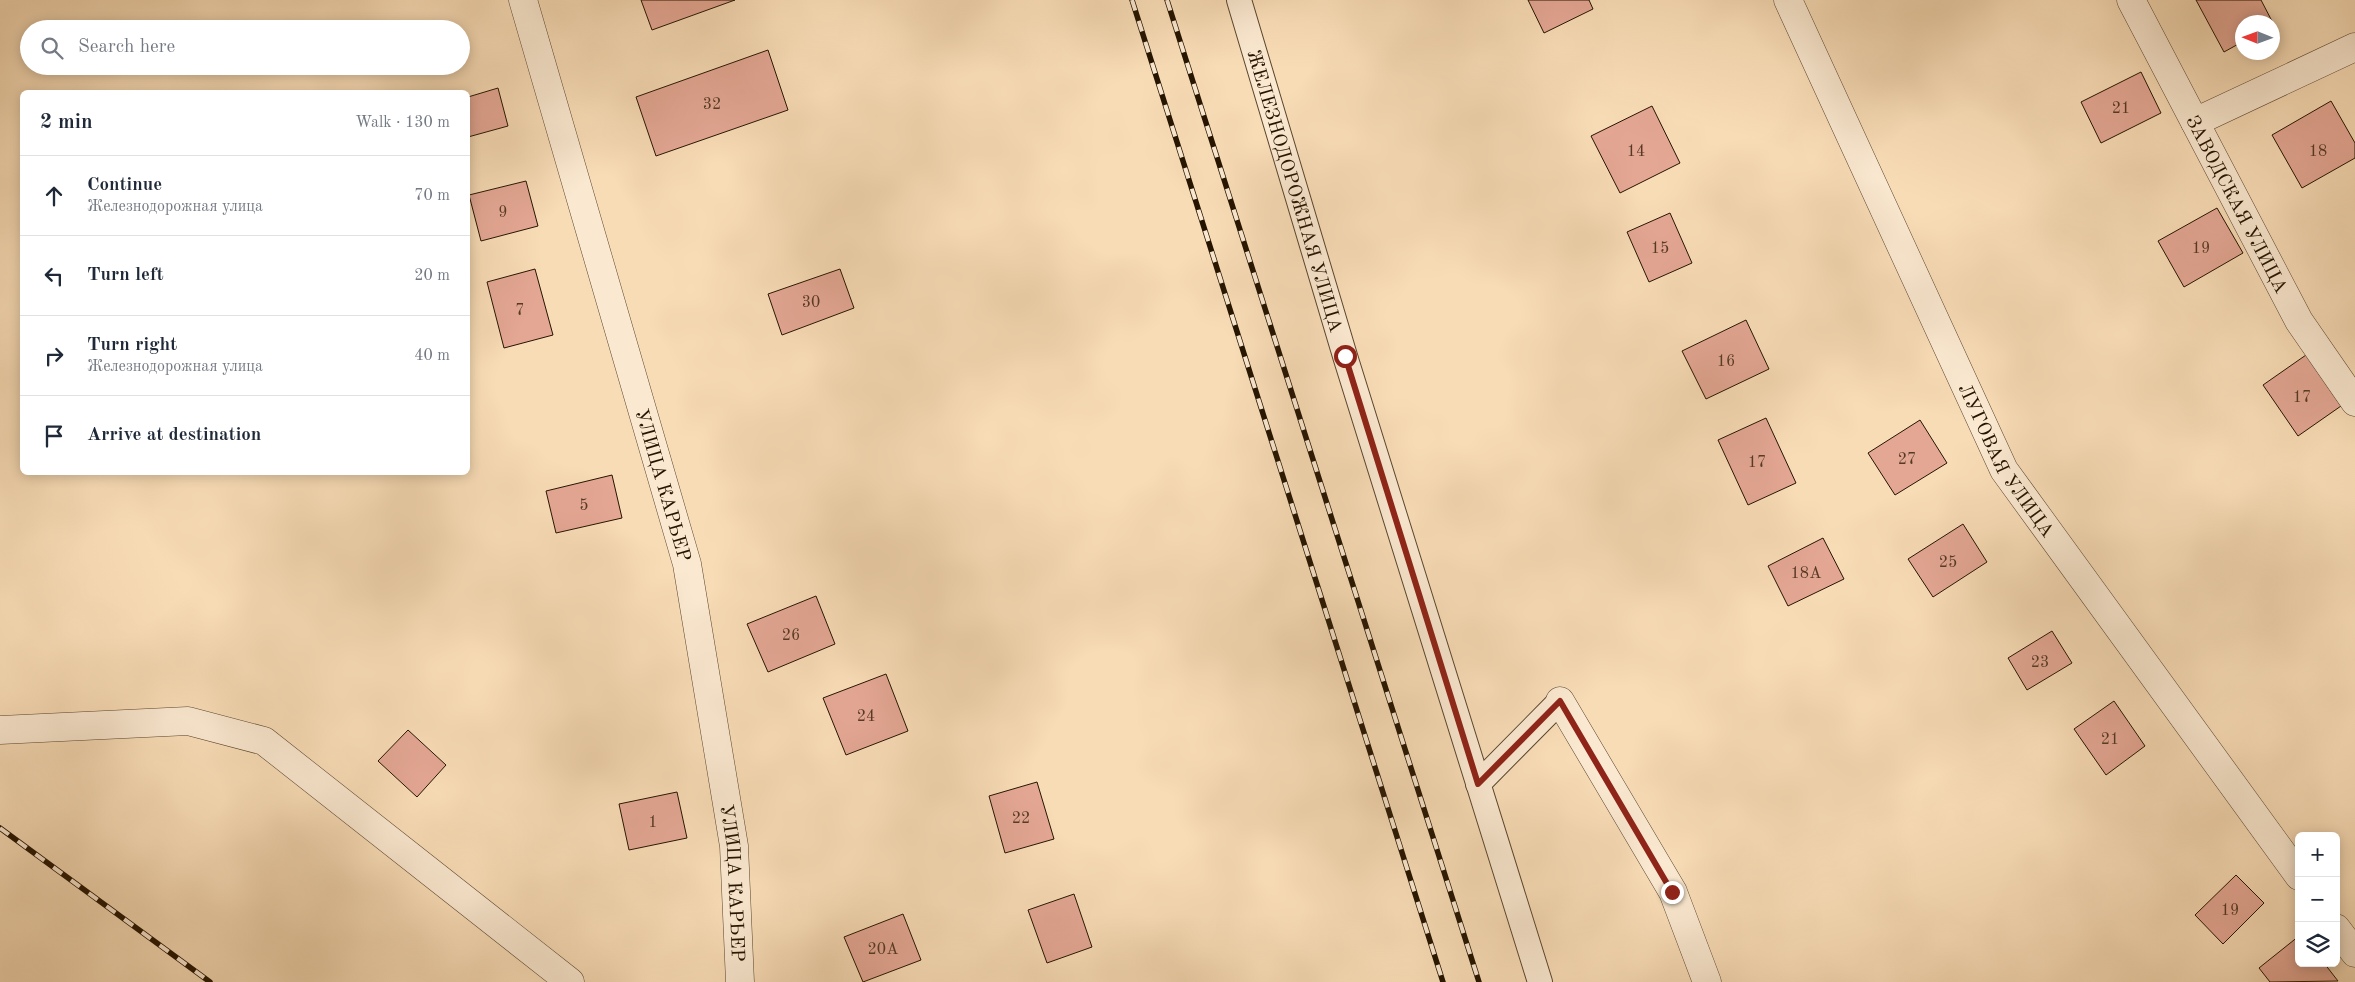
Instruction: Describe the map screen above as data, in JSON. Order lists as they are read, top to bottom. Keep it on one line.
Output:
{"streets":{"street":["ЗАВОДСКАЯ УЛИЦА","ЛУГОВАЯ УЛИЦА","УЛИЦА КАРЬЕР"],"lane":["ЖЕЛЕЗНОДОРОЖНАЯ УЛИЦА"]},"house_numbers":["32","21","14","18","9","15","19","30","7","16","17","27","17","5","25","18А","26","23","24","21","22","1","19","20А"],"north":"left","page":{"search":"Search here","heading":["2 min","Walk · 130 m"],"list":[["Continue","Железнодорожная улица","70 m"],["Turn left","20 m"],["Turn right","Железнодорожная улица","40 m"],"Arrive at destination"],"map_buttons":["+","−"]}}
